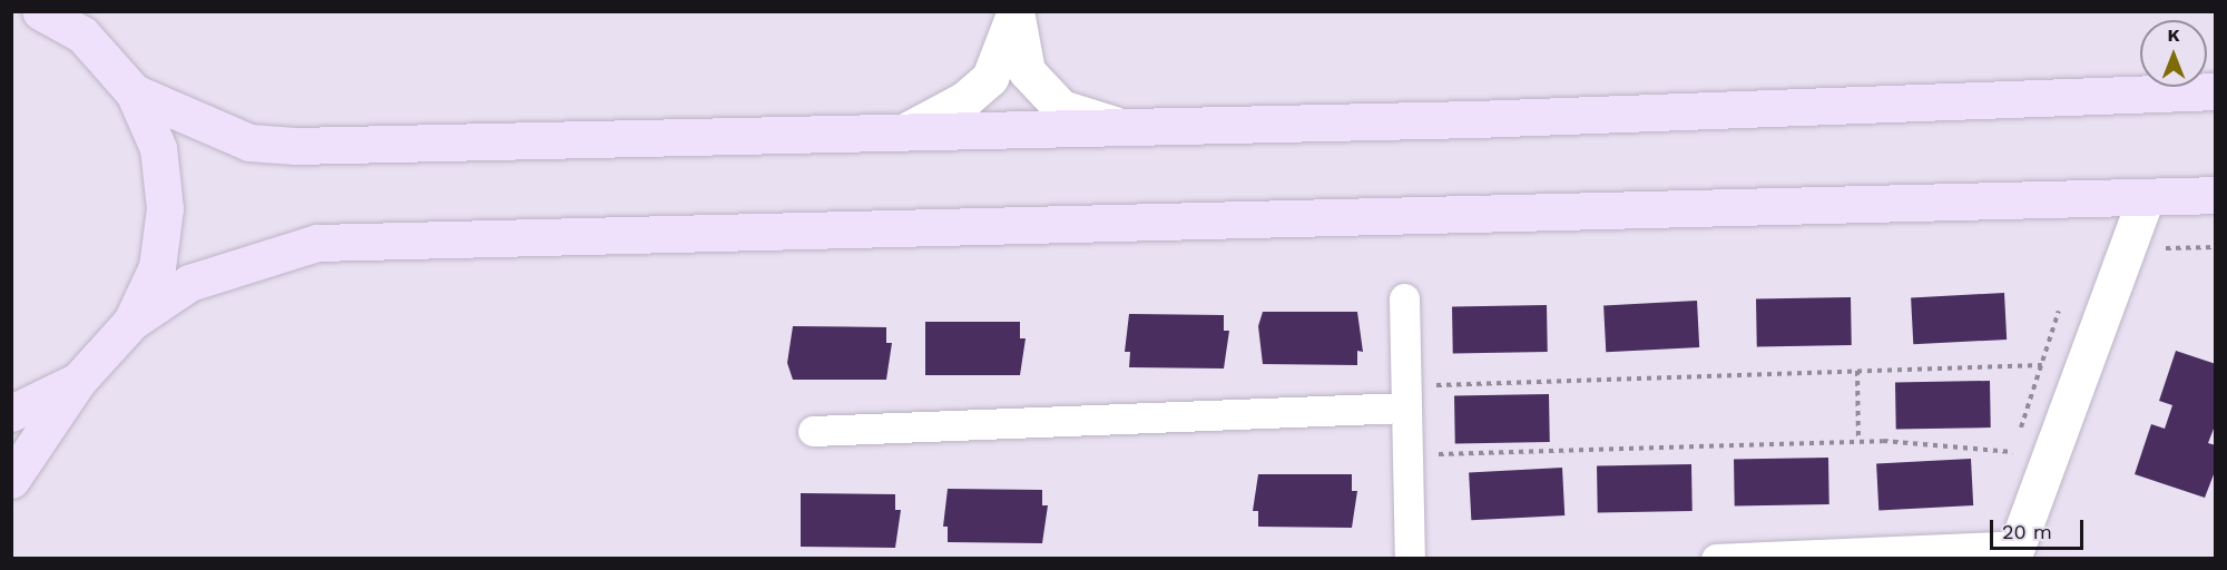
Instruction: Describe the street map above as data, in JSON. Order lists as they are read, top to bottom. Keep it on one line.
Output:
{"scale_bar":"20 m","north":"top"}
